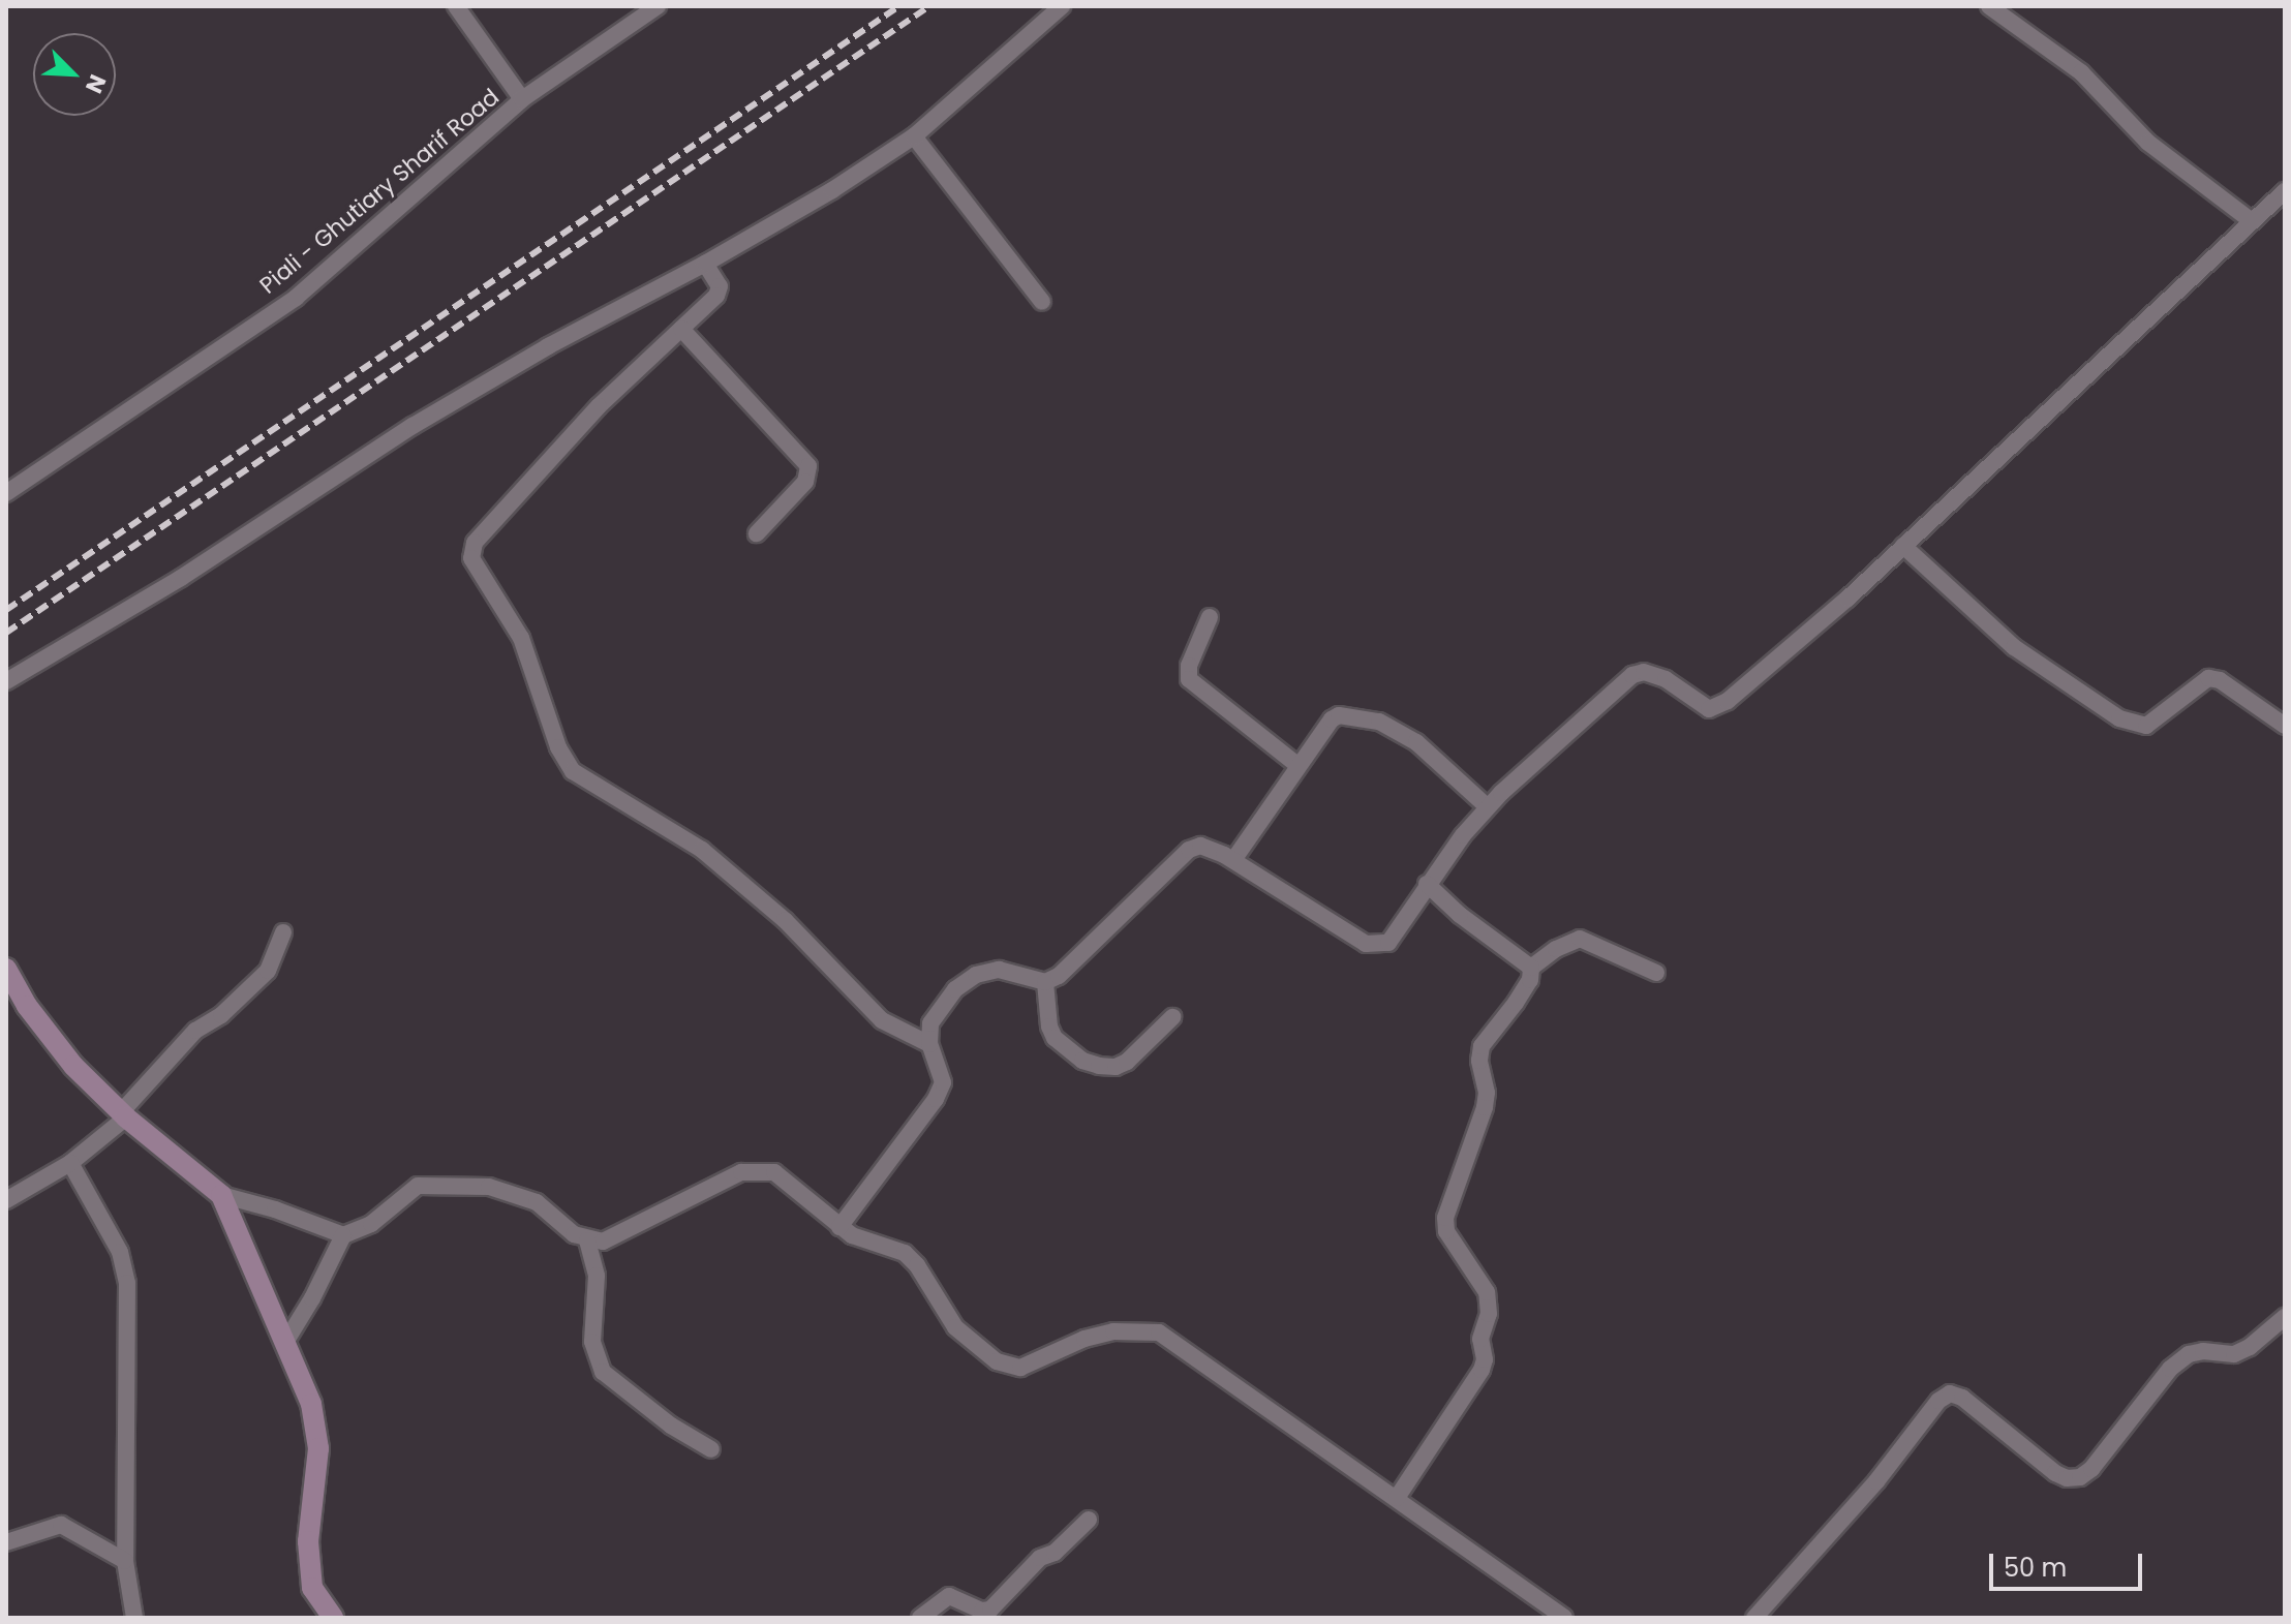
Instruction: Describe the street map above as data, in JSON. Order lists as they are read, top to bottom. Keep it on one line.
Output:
{"streets":{"street":["Piali - Ghutiary Sharif Road"]},"scale_bar":"50 m","north":"bottom right"}
